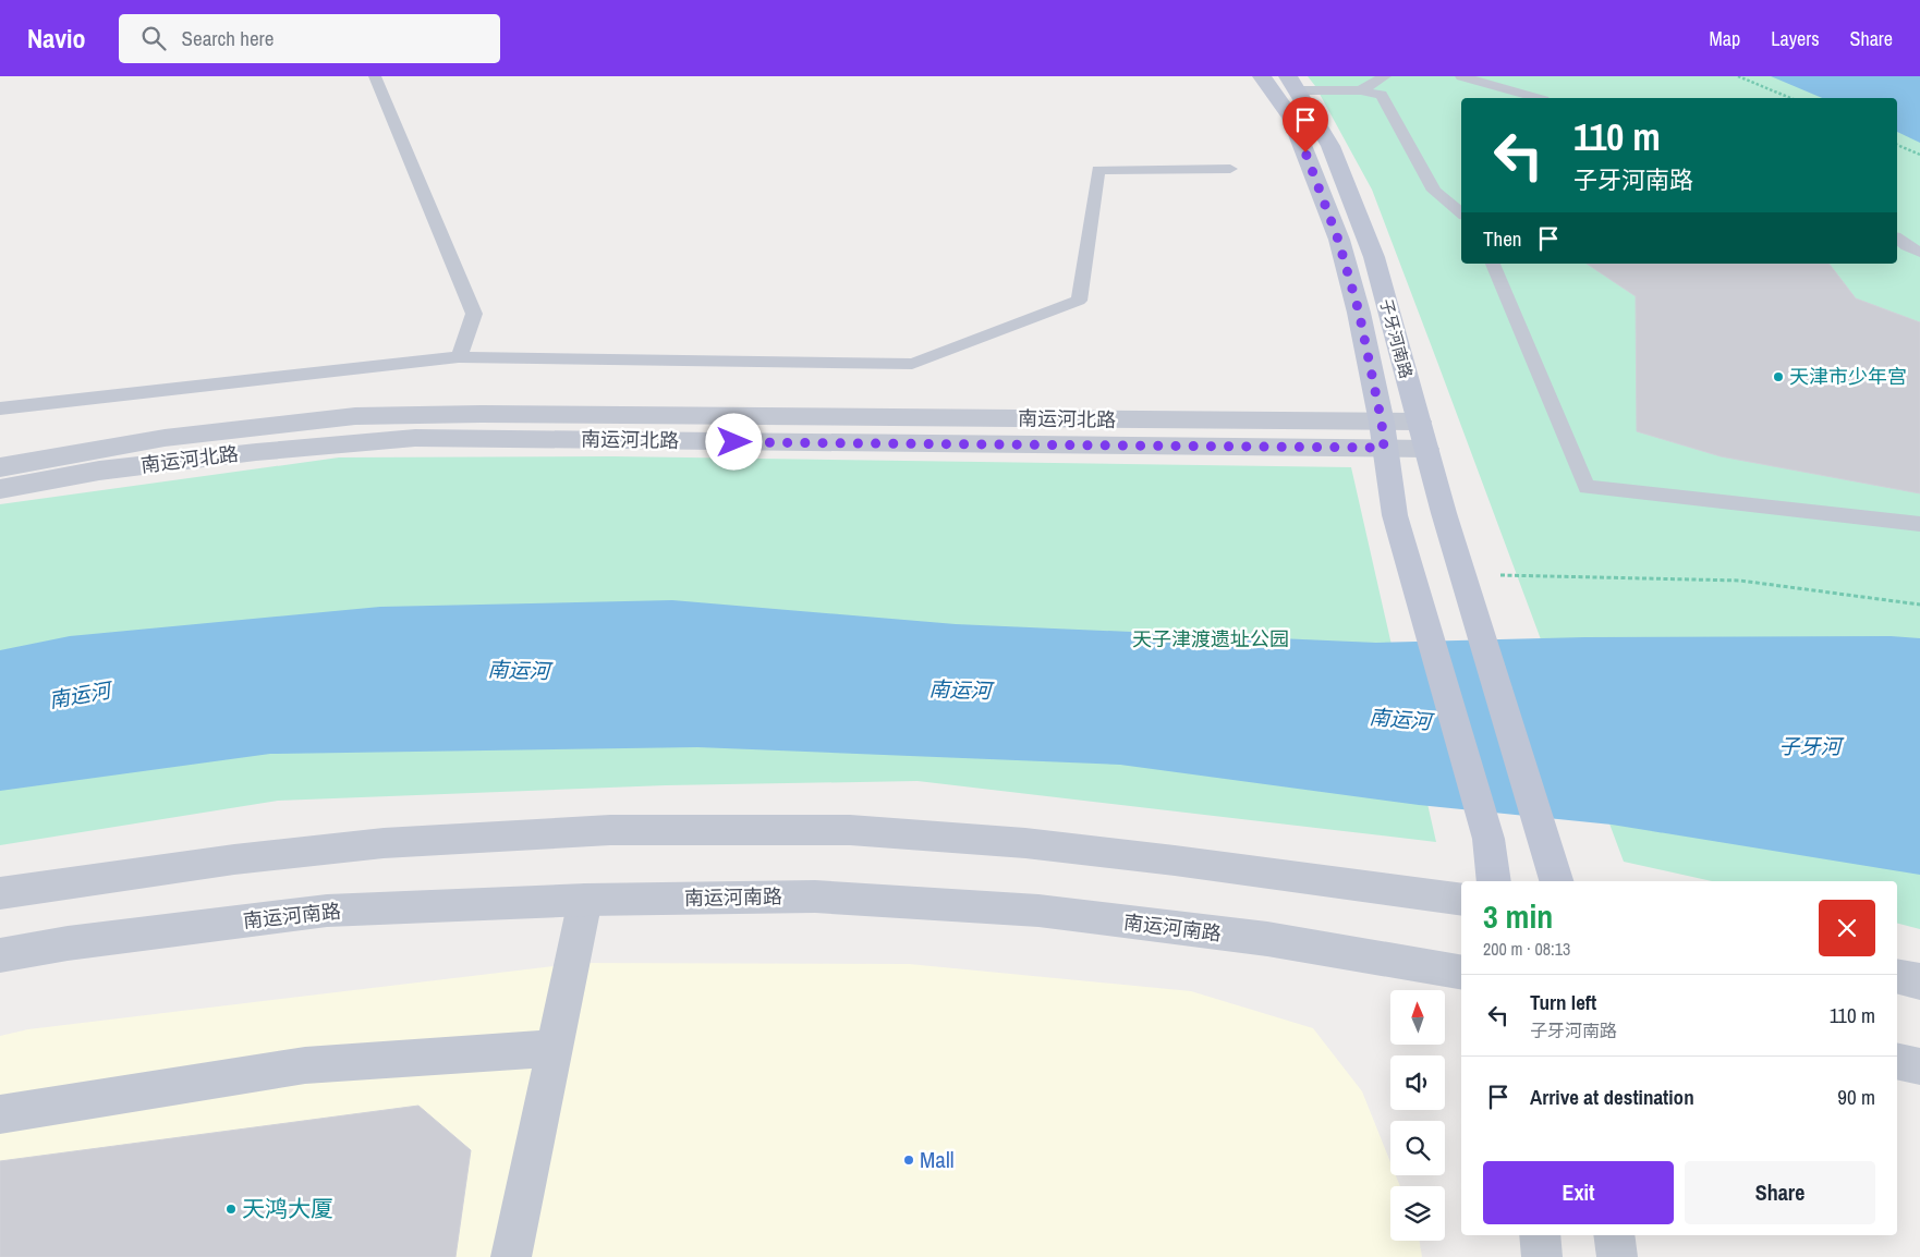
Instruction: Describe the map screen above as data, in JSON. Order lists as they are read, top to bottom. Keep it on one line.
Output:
{"streets":{"main road":["子牙河南路"],"street":["南运河北路","南运河南路"]},"crossings":[["子牙河南路","南运河北路"]],"water":["南运河","子牙河"],"parks":["天子津渡遗址公园"],"places":["天津市少年宫","Mall","天鸿大厦"],"north":"top","page":{"header":"Navio","search":"Search here","nav":["Map","Layers","Share"],"turn":["110 m","子牙河南路"],"then":"Then","heading":["3 min","200 m · 08:13"],"list":[{"name":"Turn left","note":"子牙河南路","value":"110 m"},{"name":"Arrive at destination","value":"90 m"}],"buttons":["Exit","Share"]}}
